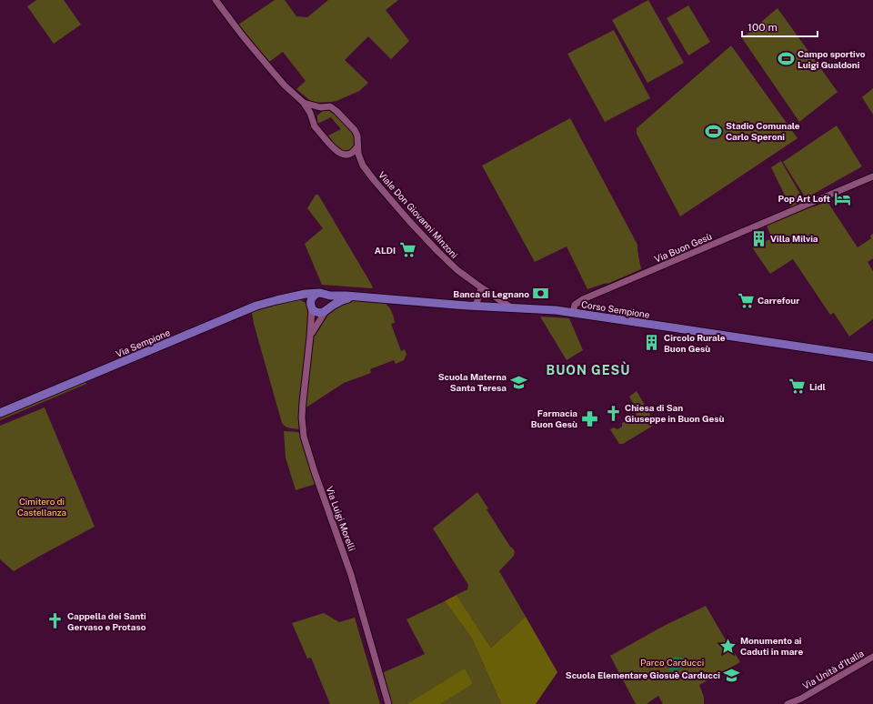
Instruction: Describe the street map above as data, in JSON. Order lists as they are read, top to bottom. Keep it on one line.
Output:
{"streets":{"main road":["Corso Sempione","Via Sempione"],"street":["Viale Don Giovanni Minzoni","Via Buon Gesù","Via Luigi Morelli","Via Unità d'Italia"]},"crossings":[["Viale Don Giovanni Minzoni","Corso Sempione"],["Via Buon Gesù","Corso Sempione"],["Corso Sempione","Via Sempione"],["Corso Sempione","Via Luigi Morelli"],["Via Sempione","Via Luigi Morelli"]],"districts":["BUON GESÙ"],"parks":["Cimitero di Castellanza","Parco Carducci"],"places":{"sports":["Campo sportivo Luigi Gualdoni","Stadio Comunale Carlo Speroni"],"hotel":["Pop Art Loft"],"building":["Villa Milvia","Circolo Rurale Buon Gesù"],"supermarket":["ALDI","Carrefour","Lidl"],"bank":["Banca di Legnano"],"school or university":["Scuola Materna Santa Teresa","Scuola Elementare Giosuè Carducci"],"church":["Chiesa di San Giuseppe in Buon Gesù","Cappella dei Santi Gervaso e Protaso"],"pharmacy":["Farmacia Buon Gesù"],"place":["Monumento ai Caduti in mare"]},"scale_bar":"100 m"}
